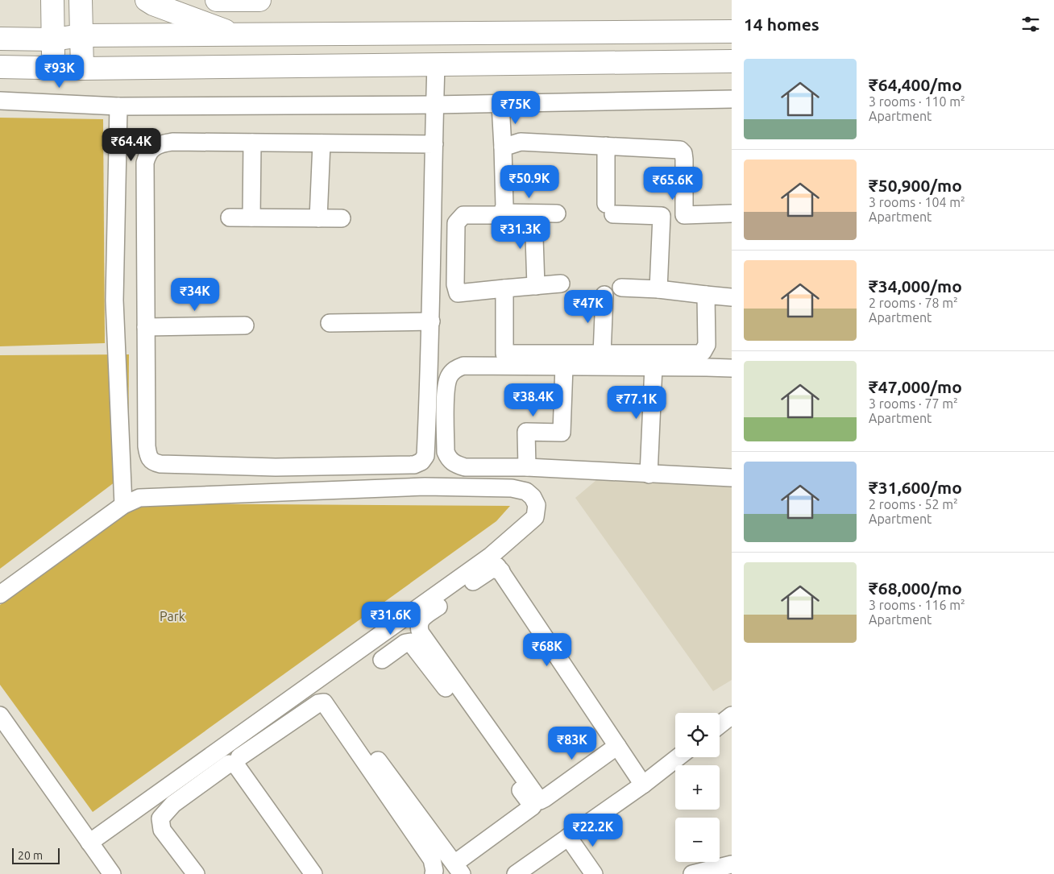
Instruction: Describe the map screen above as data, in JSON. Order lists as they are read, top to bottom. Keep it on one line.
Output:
{"parks":["Park"],"scale_bar":"20 m","page":{"heading":"14 homes","list":[{"name":"₹64,400/mo","note":"3 rooms · 110 m² · Apartment"},{"name":"₹50,900/mo","note":"3 rooms · 104 m² · Apartment"},{"name":"₹34,000/mo","note":"2 rooms · 78 m² · Apartment"},{"name":"₹47,000/mo","note":"3 rooms · 77 m² · Apartment"},{"name":"₹31,600/mo","note":"2 rooms · 52 m² · Apartment"},{"name":"₹68,000/mo","note":"3 rooms · 116 m² · Apartment"}],"price":["₹93K","₹75K","₹64.4K","₹50.9K","₹65.6K","₹31.3K","₹34K","₹47K","₹38.4K","₹77.1K","₹31.6K","₹68K","₹83K","₹22.2K"],"map_buttons":["+","−"],"scale":"20 m"}}
